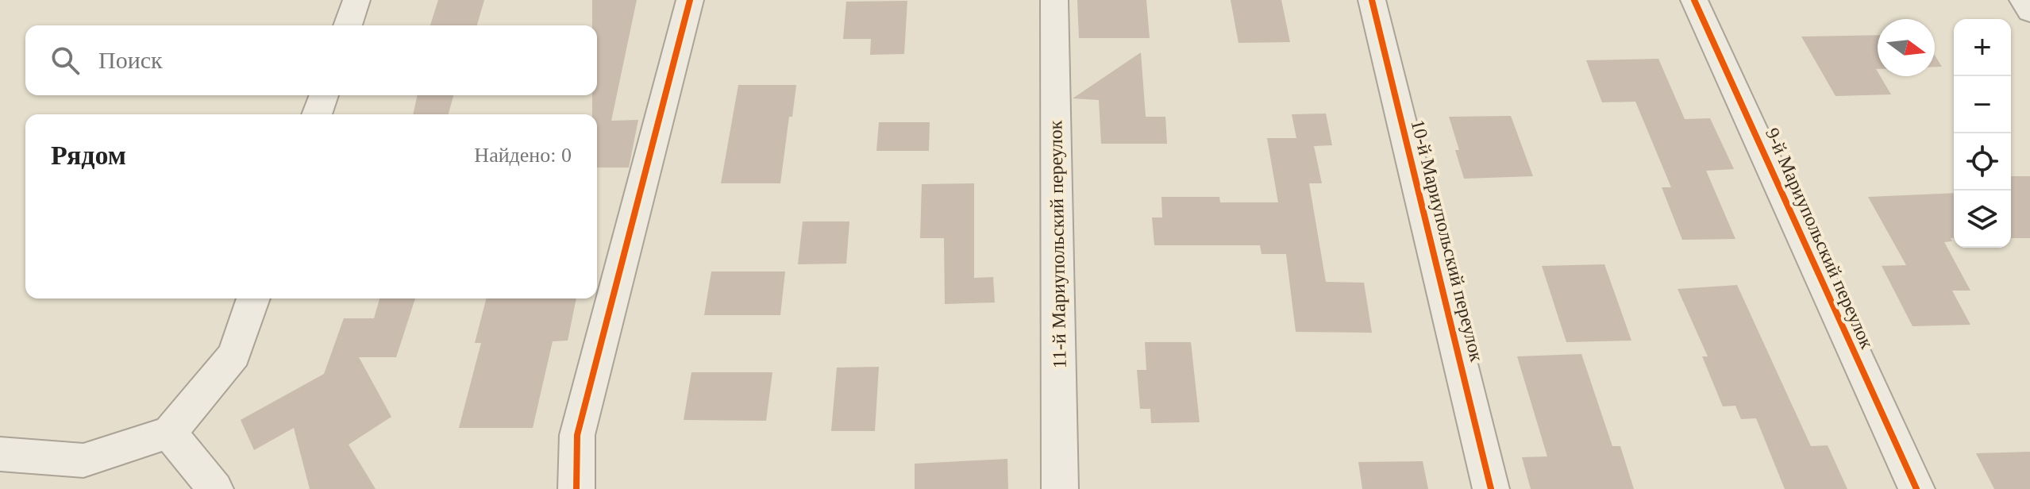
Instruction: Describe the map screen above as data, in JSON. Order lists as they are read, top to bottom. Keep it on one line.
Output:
{"streets":{"street":["9-й Мариупольский переулок","10-й Мариупольский переулок","11-й Мариупольский переулок"]},"north":"right","page":{"map_buttons":["+","−"],"search":"Поиск","heading":["Рядом","Найдено: 0"]}}
